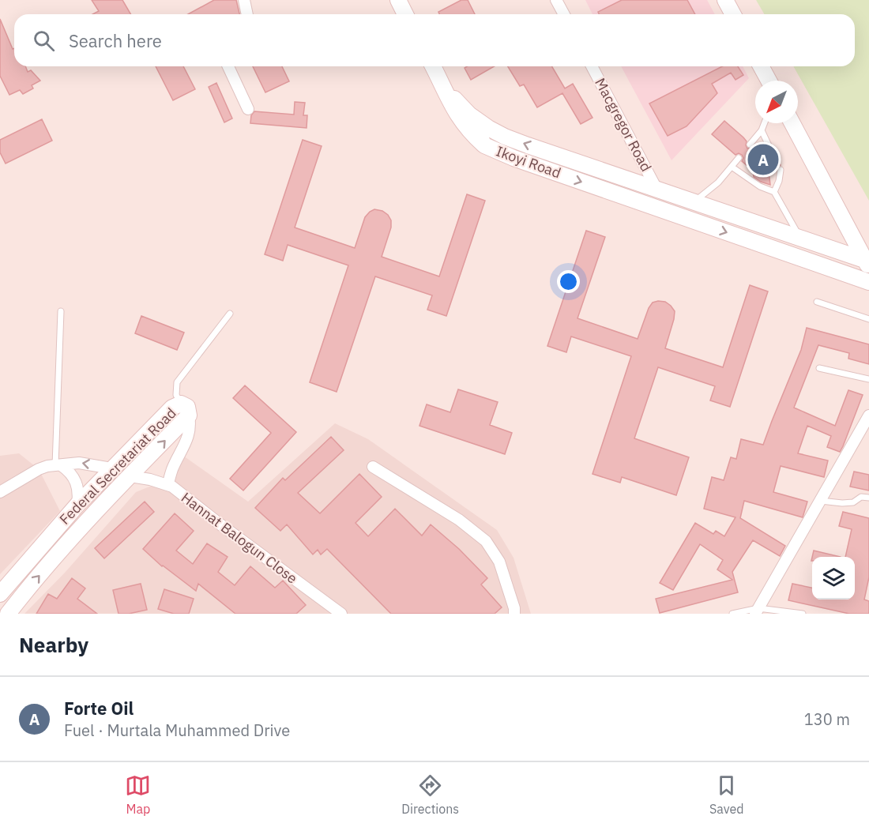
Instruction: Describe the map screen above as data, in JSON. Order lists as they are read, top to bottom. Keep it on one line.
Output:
{"streets":{"main road":["Ikoyi Road","Federal Secretariat Road"],"street":["Macgregor Road","Hannat Balogun Close"]},"crossings":[["Macgregor Road","Ikoyi Road"],["Federal Secretariat Road","Hannat Balogun Close"]],"north":"bottom left","page":{"search":"Search here","pins":"A","heading":"Nearby","list":[{"mark":"A","name":"Forte Oil","note":"Fuel · Murtala Muhammed Drive","value":"130 m"}],"nav":["Map","Directions","Saved"]}}
